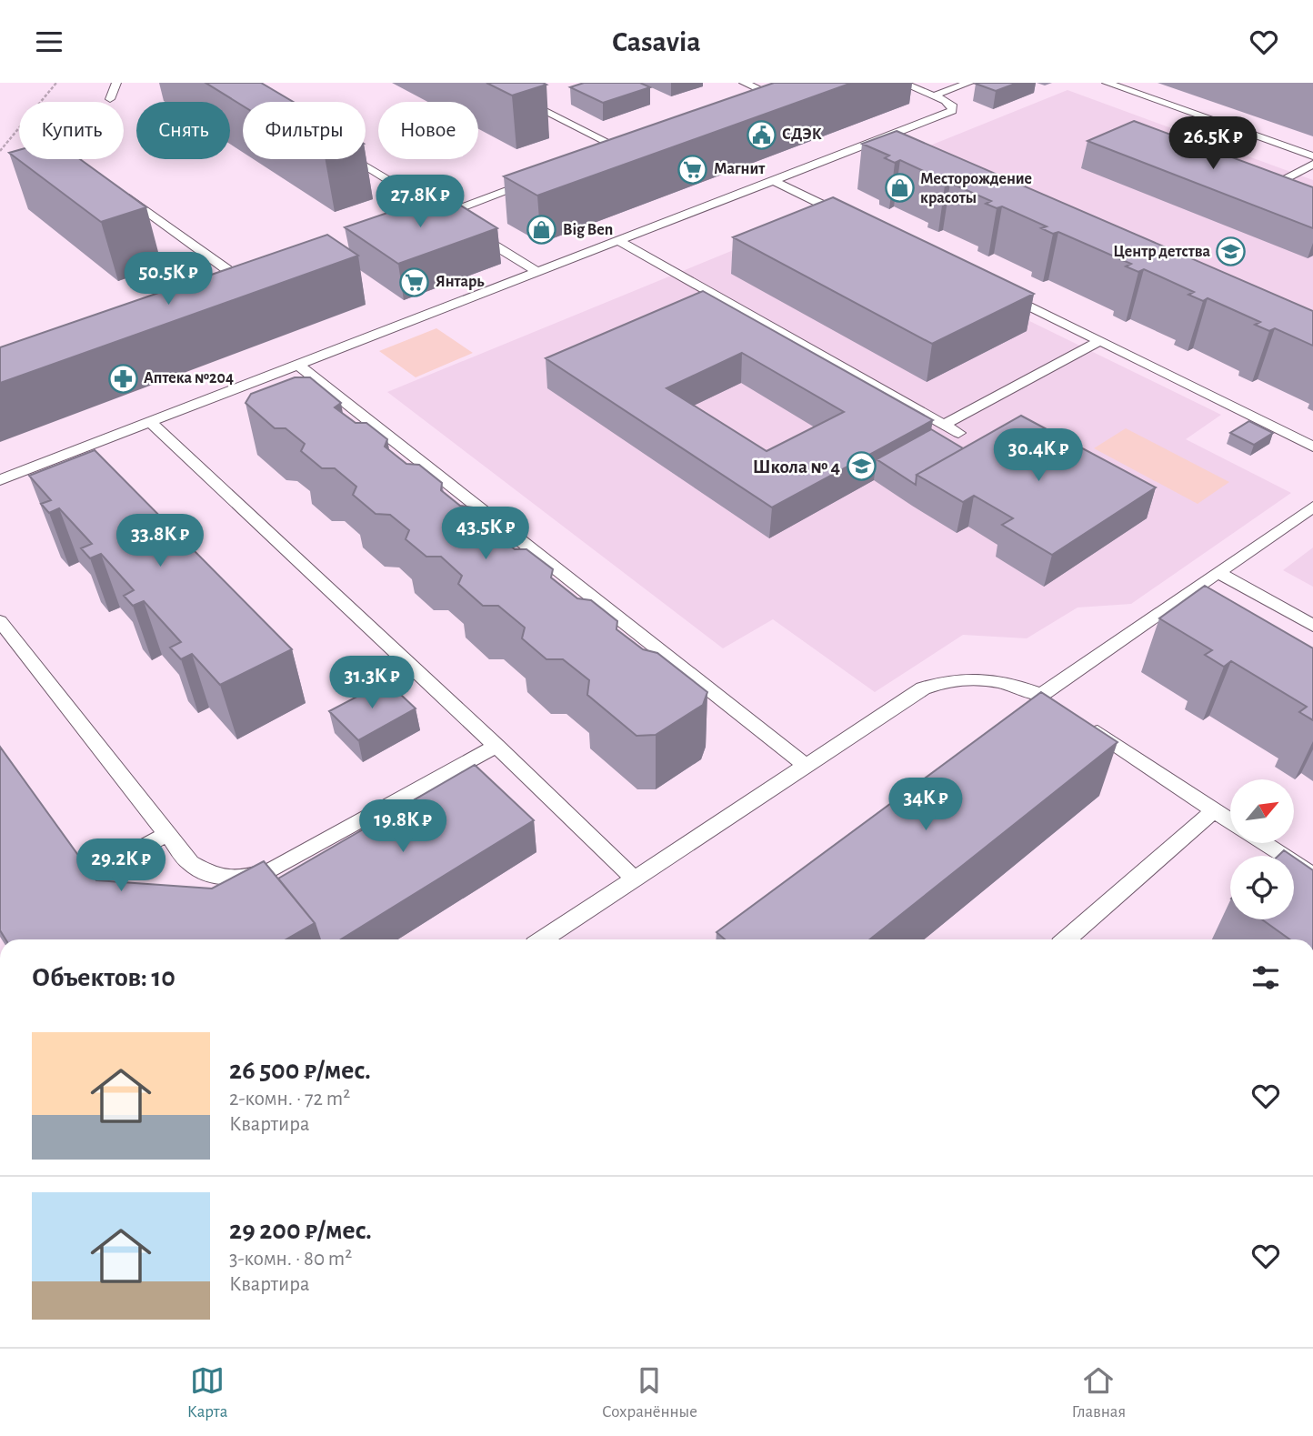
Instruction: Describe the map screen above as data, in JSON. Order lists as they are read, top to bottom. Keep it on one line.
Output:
{"places":{"public building":["СДЭК"],"supermarket":["Магнит","Янтарь"],"shop":["Месторождение красоты","Big Ben"],"school or university":["Центр детства","Школа № 4"],"pharmacy":["Аптека №204"]},"north":"top right","page":{"header":"Casavia","chip":["Купить","Снять","Фильтры","Новое"],"price":["26.5K ₽","27.8K ₽","50.5K ₽","30.4K ₽","43.5K ₽","33.8K ₽","31.3K ₽","34K ₽","19.8K ₽","29.2K ₽"],"heading":"Объектов: 10","list":[{"name":"26 500 ₽/мес.","note":"2-комн. · 72 m² · Квартира"},{"name":"29 200 ₽/мес.","note":"3-комн. · 80 m² · Квартира"}],"tabs":["Карта","Сохранённые","Главная"]}}
